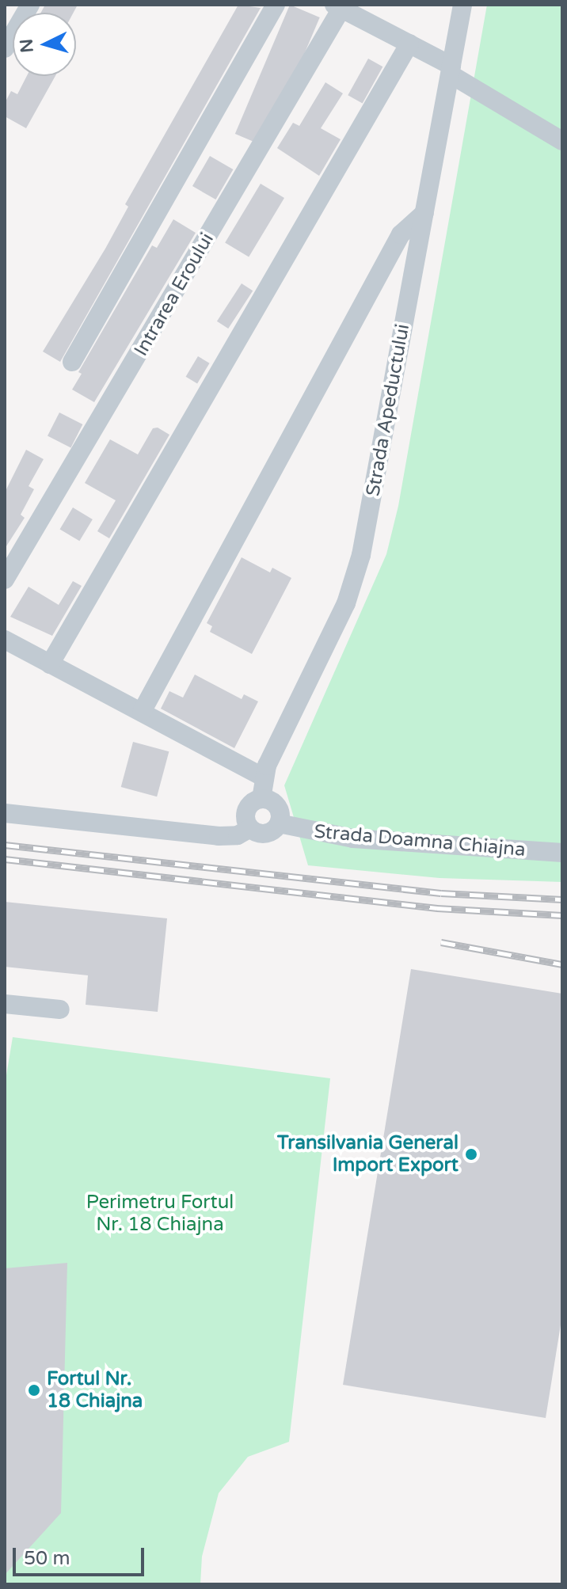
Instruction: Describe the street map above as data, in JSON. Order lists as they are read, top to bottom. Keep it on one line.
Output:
{"streets":{"street":["Intrarea Eroului","Strada Apeductului","Strada Doamna Chiajna"]},"crossings":[["Strada Apeductului","Strada Doamna Chiajna"]],"parks":["Perimetru Fortul Nr. 18 Chiajna"],"places":["Transilvania General Import Export","Fortul Nr. 18 Chiajna"],"scale_bar":"50 m","north":"left"}
